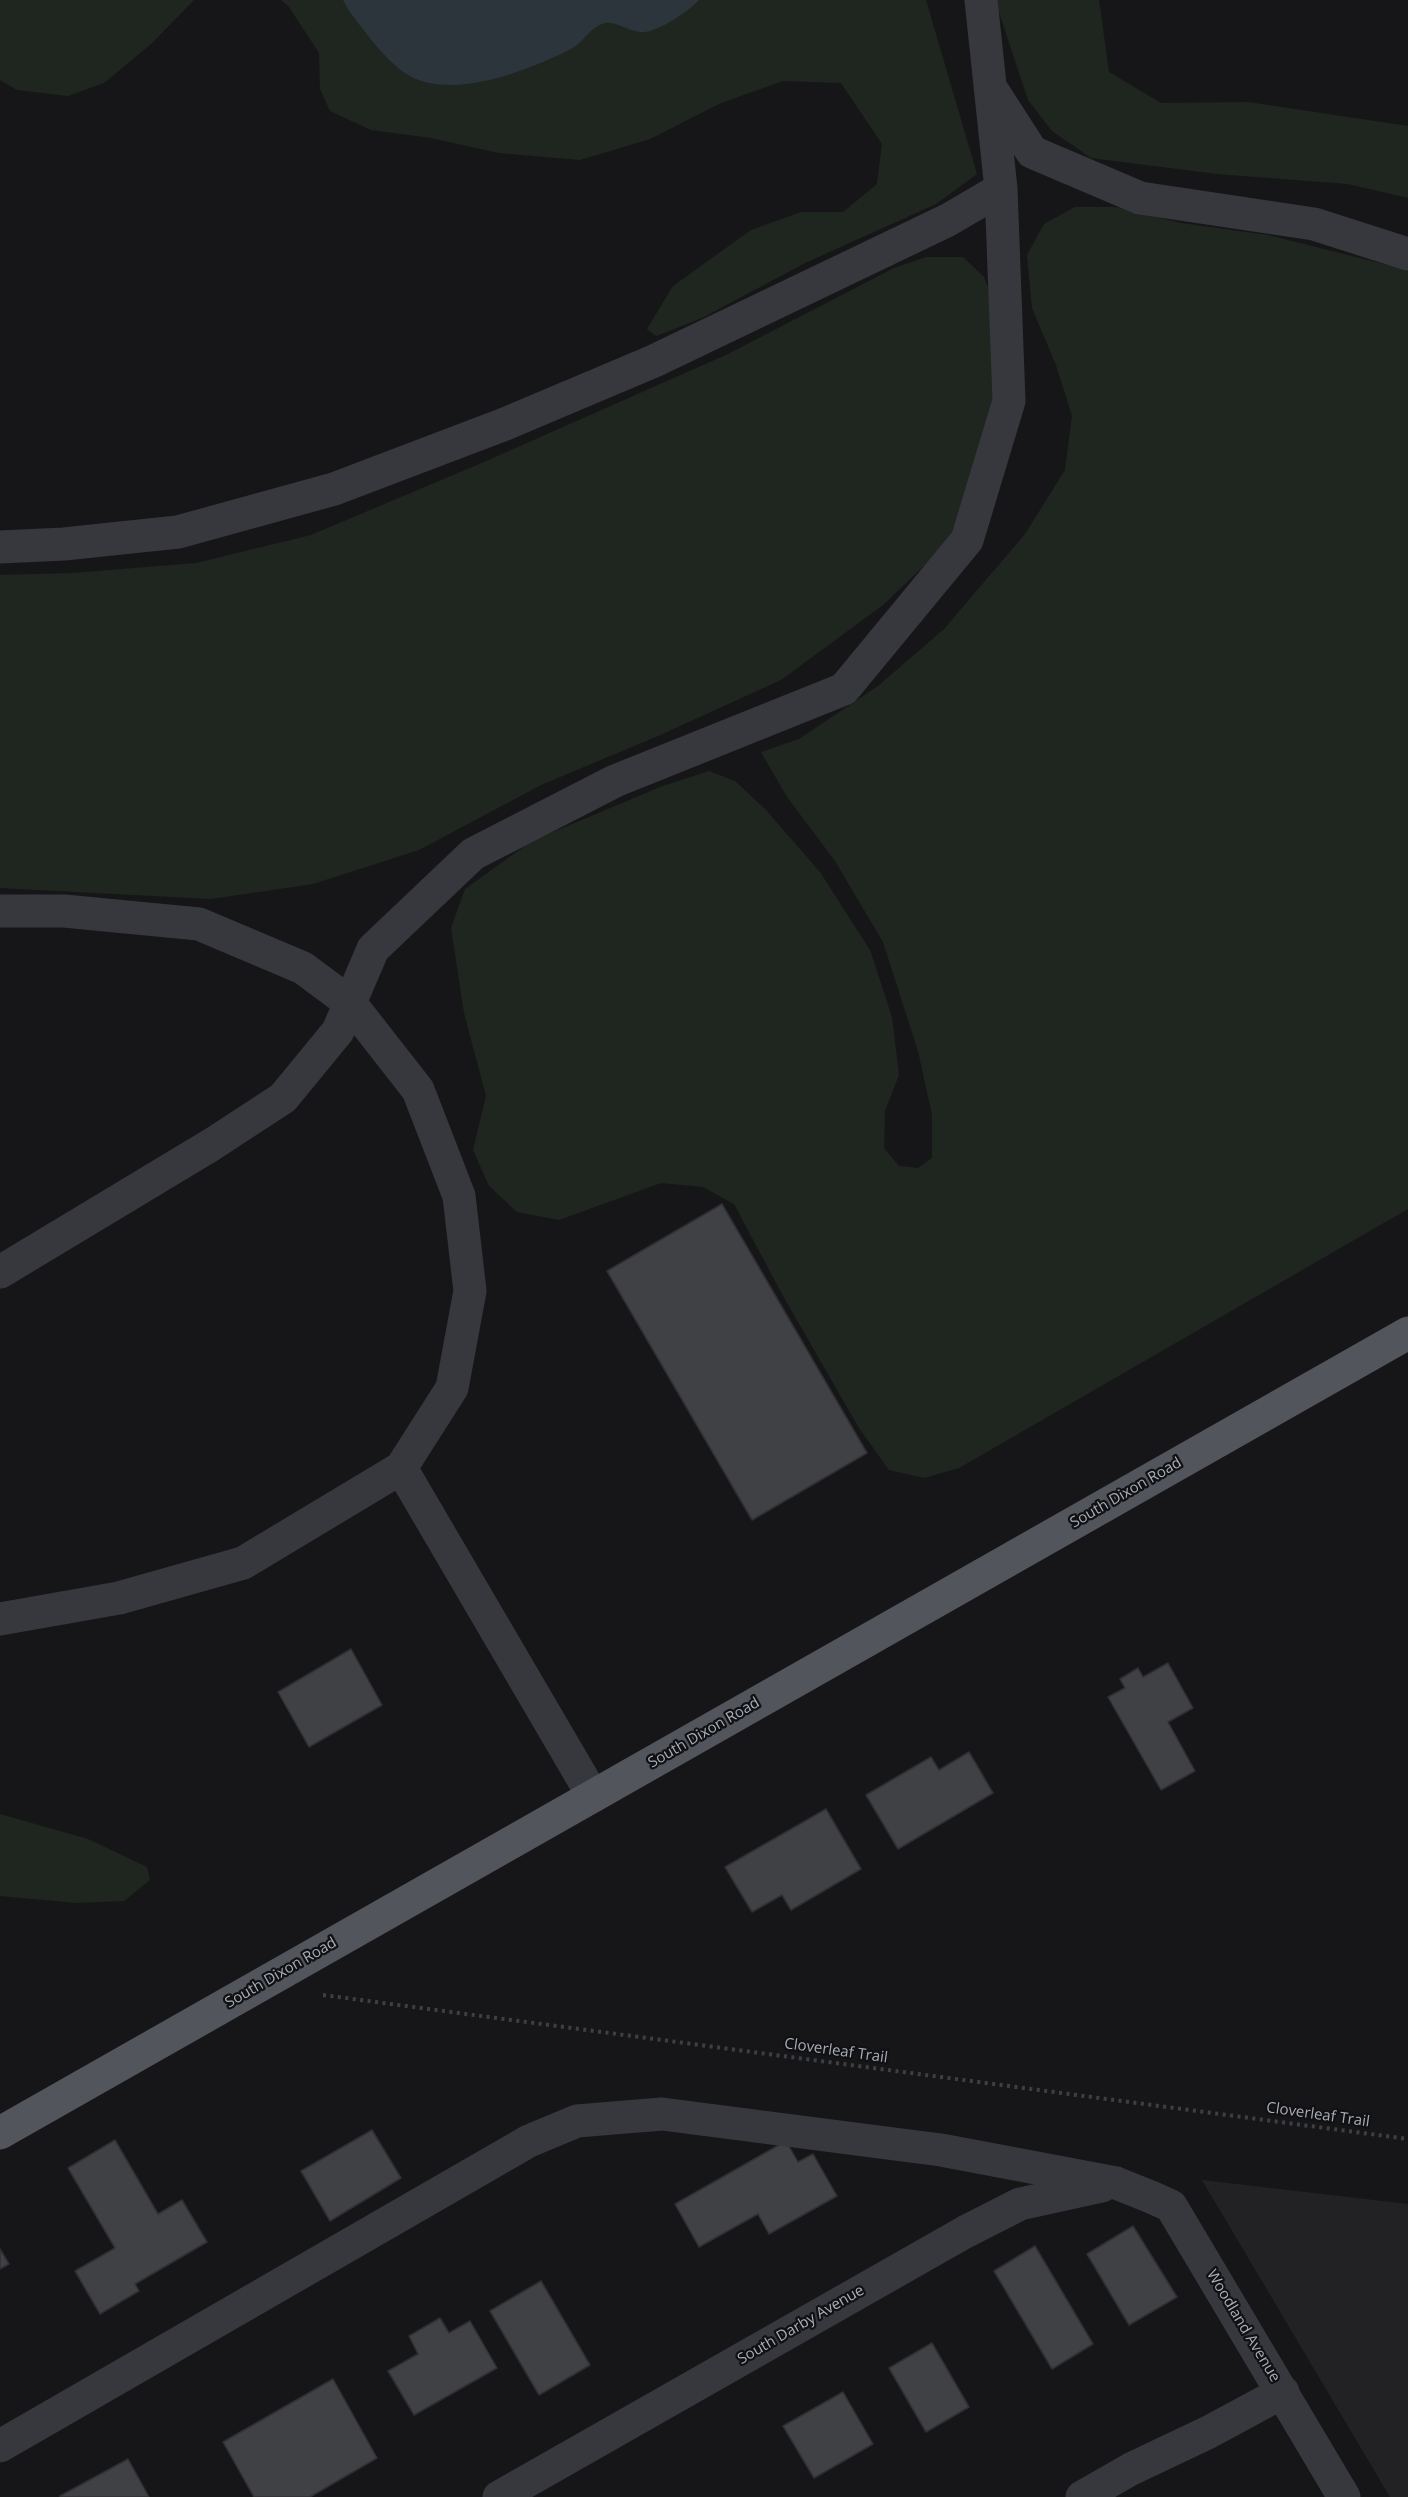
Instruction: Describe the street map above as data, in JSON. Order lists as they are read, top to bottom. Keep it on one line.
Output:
{"streets":{"main road":["South Dixon Road"],"street":["South Darby Avenue","Woodland Avenue"],"path":["Cloverleaf Trail"]},"crossings":[["South Dixon Road","Cloverleaf Trail"],["South Darby Avenue","Woodland Avenue"]]}
